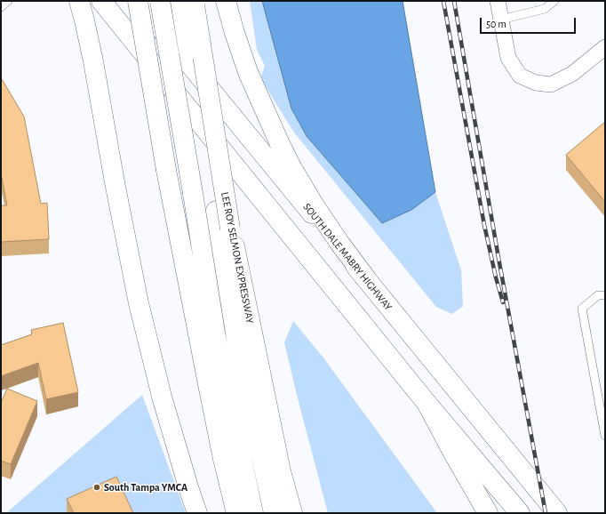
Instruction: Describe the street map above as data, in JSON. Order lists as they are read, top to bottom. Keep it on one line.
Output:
{"streets":{"main road":["SOUTH DALE MABRY HIGHWAY","LEE ROY SELMON EXPRESSWAY"]},"places":["South Tampa YMCA"],"scale_bar":"50 m"}
